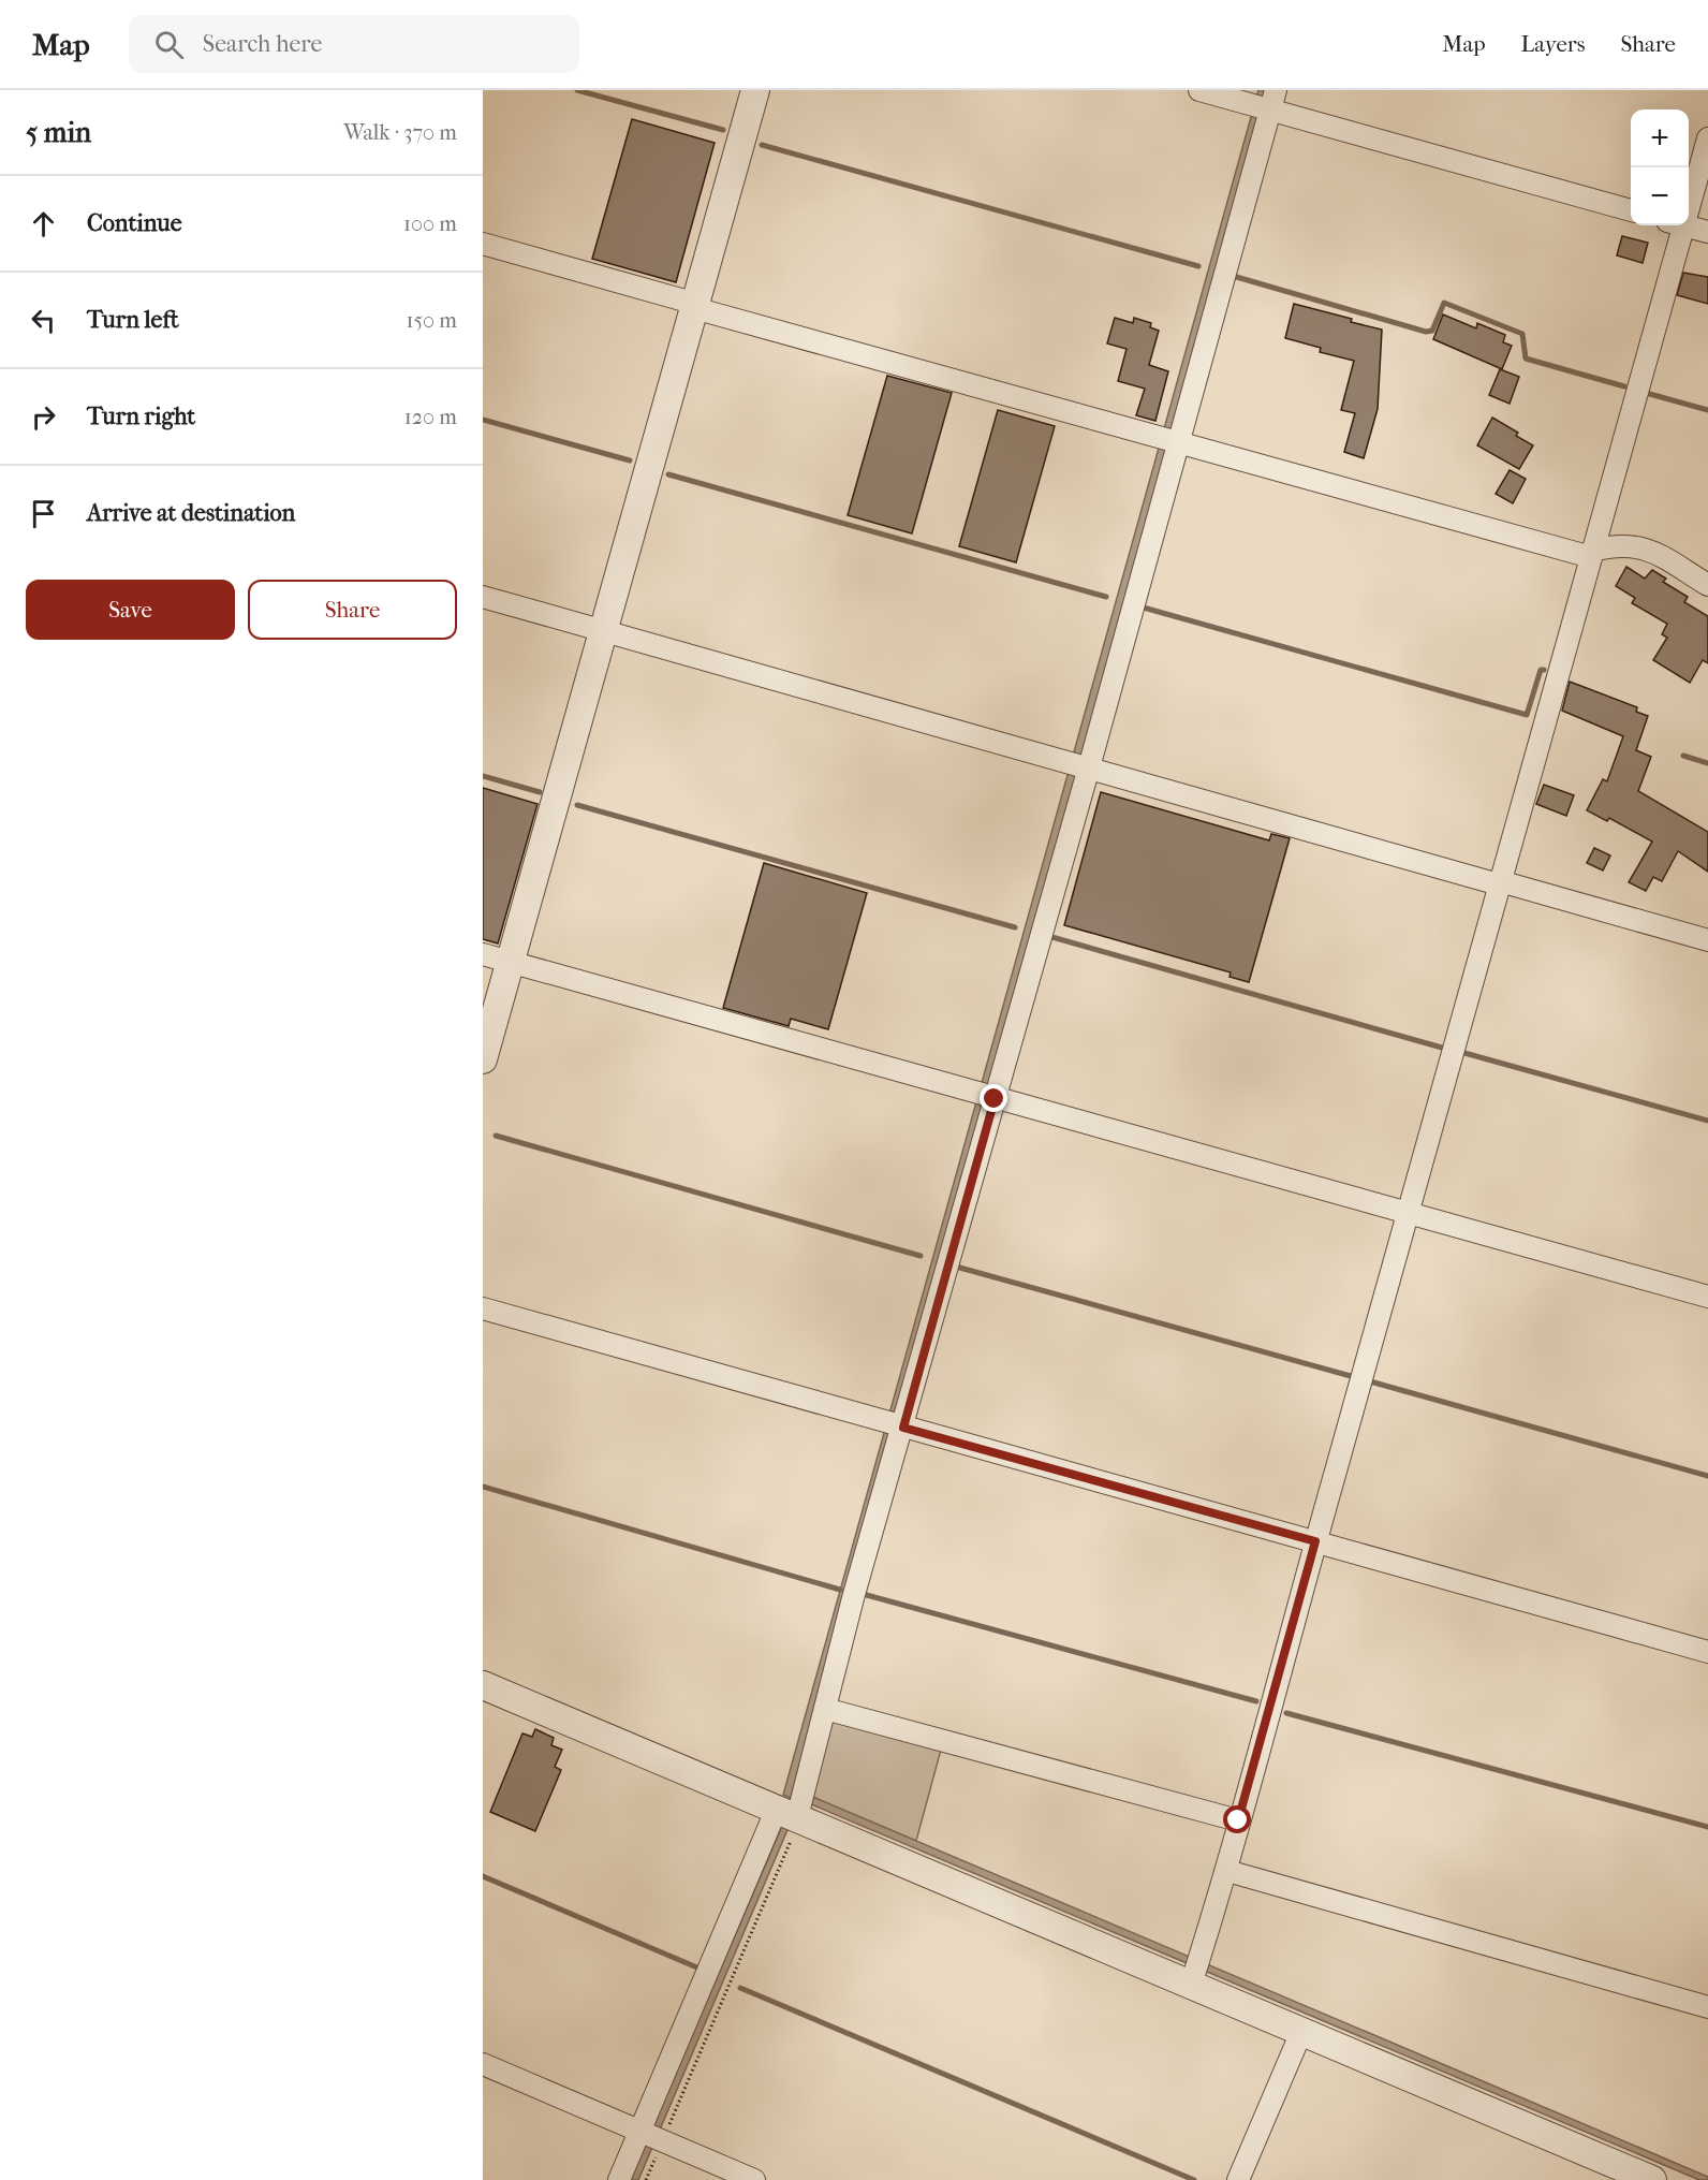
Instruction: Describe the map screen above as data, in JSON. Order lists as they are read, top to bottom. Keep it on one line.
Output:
{"page":{"header":"Map","search":"Search here","nav":["Map","Layers","Share"],"heading":["5 min","Walk · 370 m"],"map_buttons":["+","−"],"list":[["Continue","100 m"],["Turn left","150 m"],["Turn right","120 m"],"Arrive at destination"],"buttons":["Save","Share"]}}
